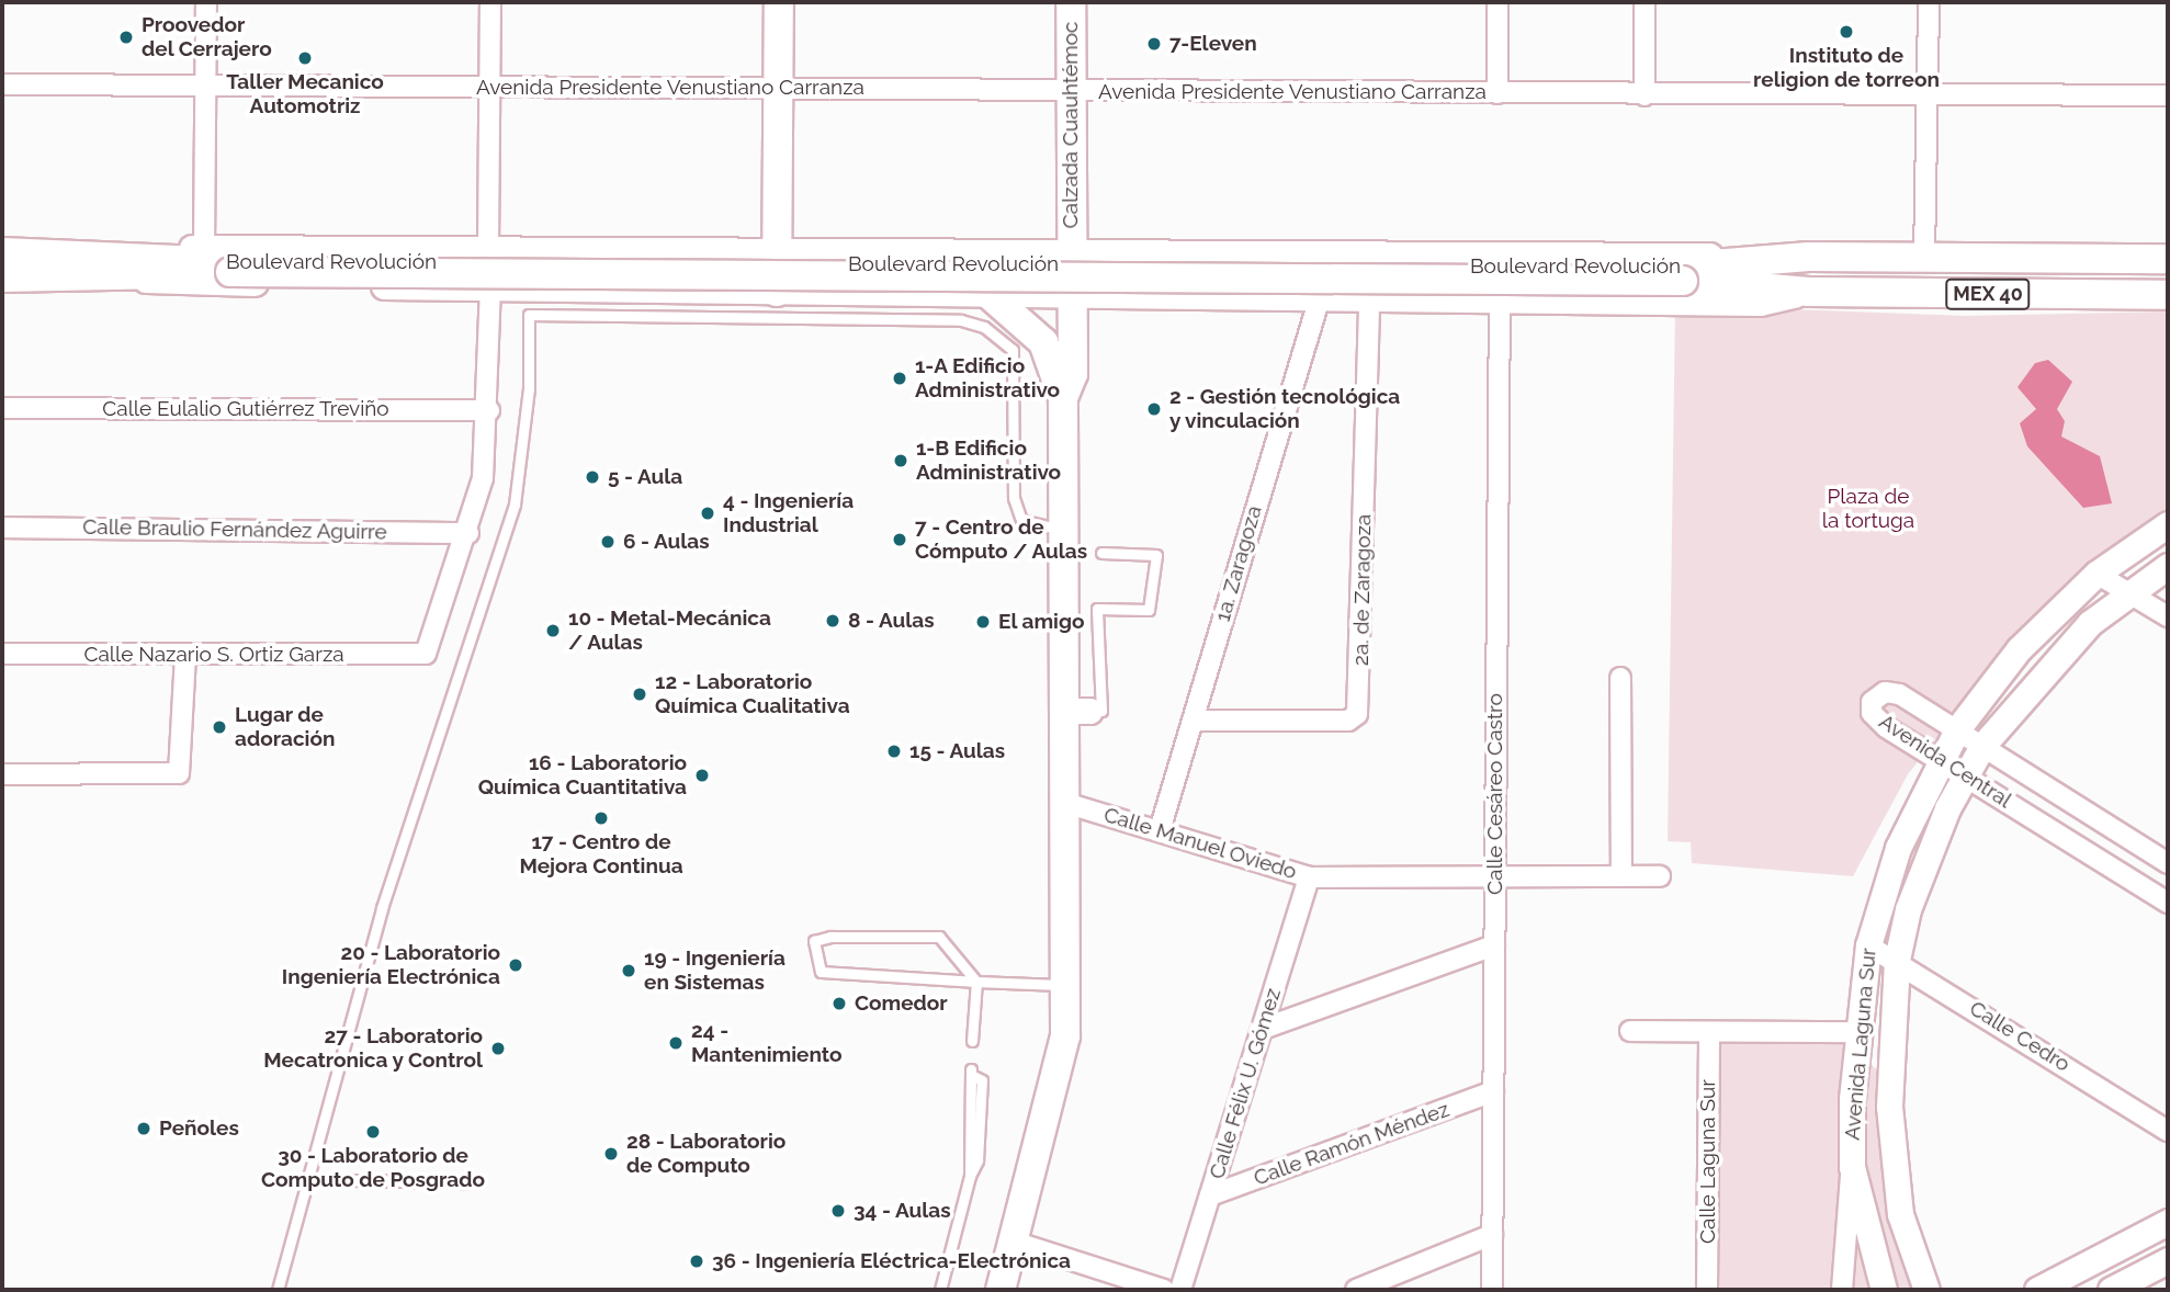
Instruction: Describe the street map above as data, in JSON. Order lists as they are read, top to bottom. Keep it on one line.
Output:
{"streets":{"main road":["Calzada Cuauhtémoc","Boulevard Revolución","MEX 40","Avenida Laguna Sur"],"street":["Avenida Presidente Venustiano Carranza","Calle Eulalio Gutiérrez Treviño","Calle Braulio Fernández Aguirre","1a. Zaragoza","2a. de Zaragoza","Calle Nazario S. Ortiz Garza","Avenida Central","Calle Cesáreo Castro","Calle Manuel Oviedo","Calle Cedro","Calle Félix U. Gómez","Calle Ramón Méndez","Calle Laguna Sur"]},"crossings":[["Avenida Presidente Venustiano Carranza","Calzada Cuauhtémoc"],["Calzada Cuauhtémoc","Boulevard Revolución"],["Calzada Cuauhtémoc","MEX 40"],["Boulevard Revolución","MEX 40"],["Boulevard Revolución","1a. Zaragoza"],["Boulevard Revolución","2a. de Zaragoza"],["Boulevard Revolución","Calle Cesáreo Castro"],["Calle Braulio Fernández Aguirre","Calle Nazario S. Ortiz Garza"],["1a. Zaragoza","2a. de Zaragoza"],["1a. Zaragoza","Calle Manuel Oviedo"],["Avenida Central","Avenida Laguna Sur"],["Calle Cesáreo Castro","Calle Manuel Oviedo"],["Calle Cesáreo Castro","Calle Ramón Méndez"],["Calle Manuel Oviedo","Calle Félix U. Gómez"],["Calle Cedro","Avenida Laguna Sur"],["Calle Félix U. Gómez","Calle Ramón Méndez"]],"parks":["Plaza de la tortuga"],"places":["Instituto de religion de torreon","Proovedor del Cerrajero","7-Eleven","Taller Mecanico Automotriz","1-A Edificio Administrativo","2 - Gestión tecnológica y vinculación","1-B Edificio Administrativo","5 - Aula","4 - Ingeniería Industrial","7 - Centro de Cómputo / Aulas","6 - Aulas","8 - Aulas","El amigo","10 - Metal-Mecánica / Aulas","12 - Laboratorio Química Cualitativa","Lugar de adoración","15 - Aulas","16 - Laboratorio Química Cuantitativa","17 - Centro de Mejora Continua","20 - Laboratorio Ingeniería Electrónica","19 - Ingeniería en Sistemas","Comedor","24 - Mantenimiento","27 - Laboratorio Mecatronica y Control","Peñoles","30 - Laboratorio de Computo de Posgrado","28 - Laboratorio de Computo","34 - Aulas","36 - Ingeniería Eléctrica-Electrónica"]}
